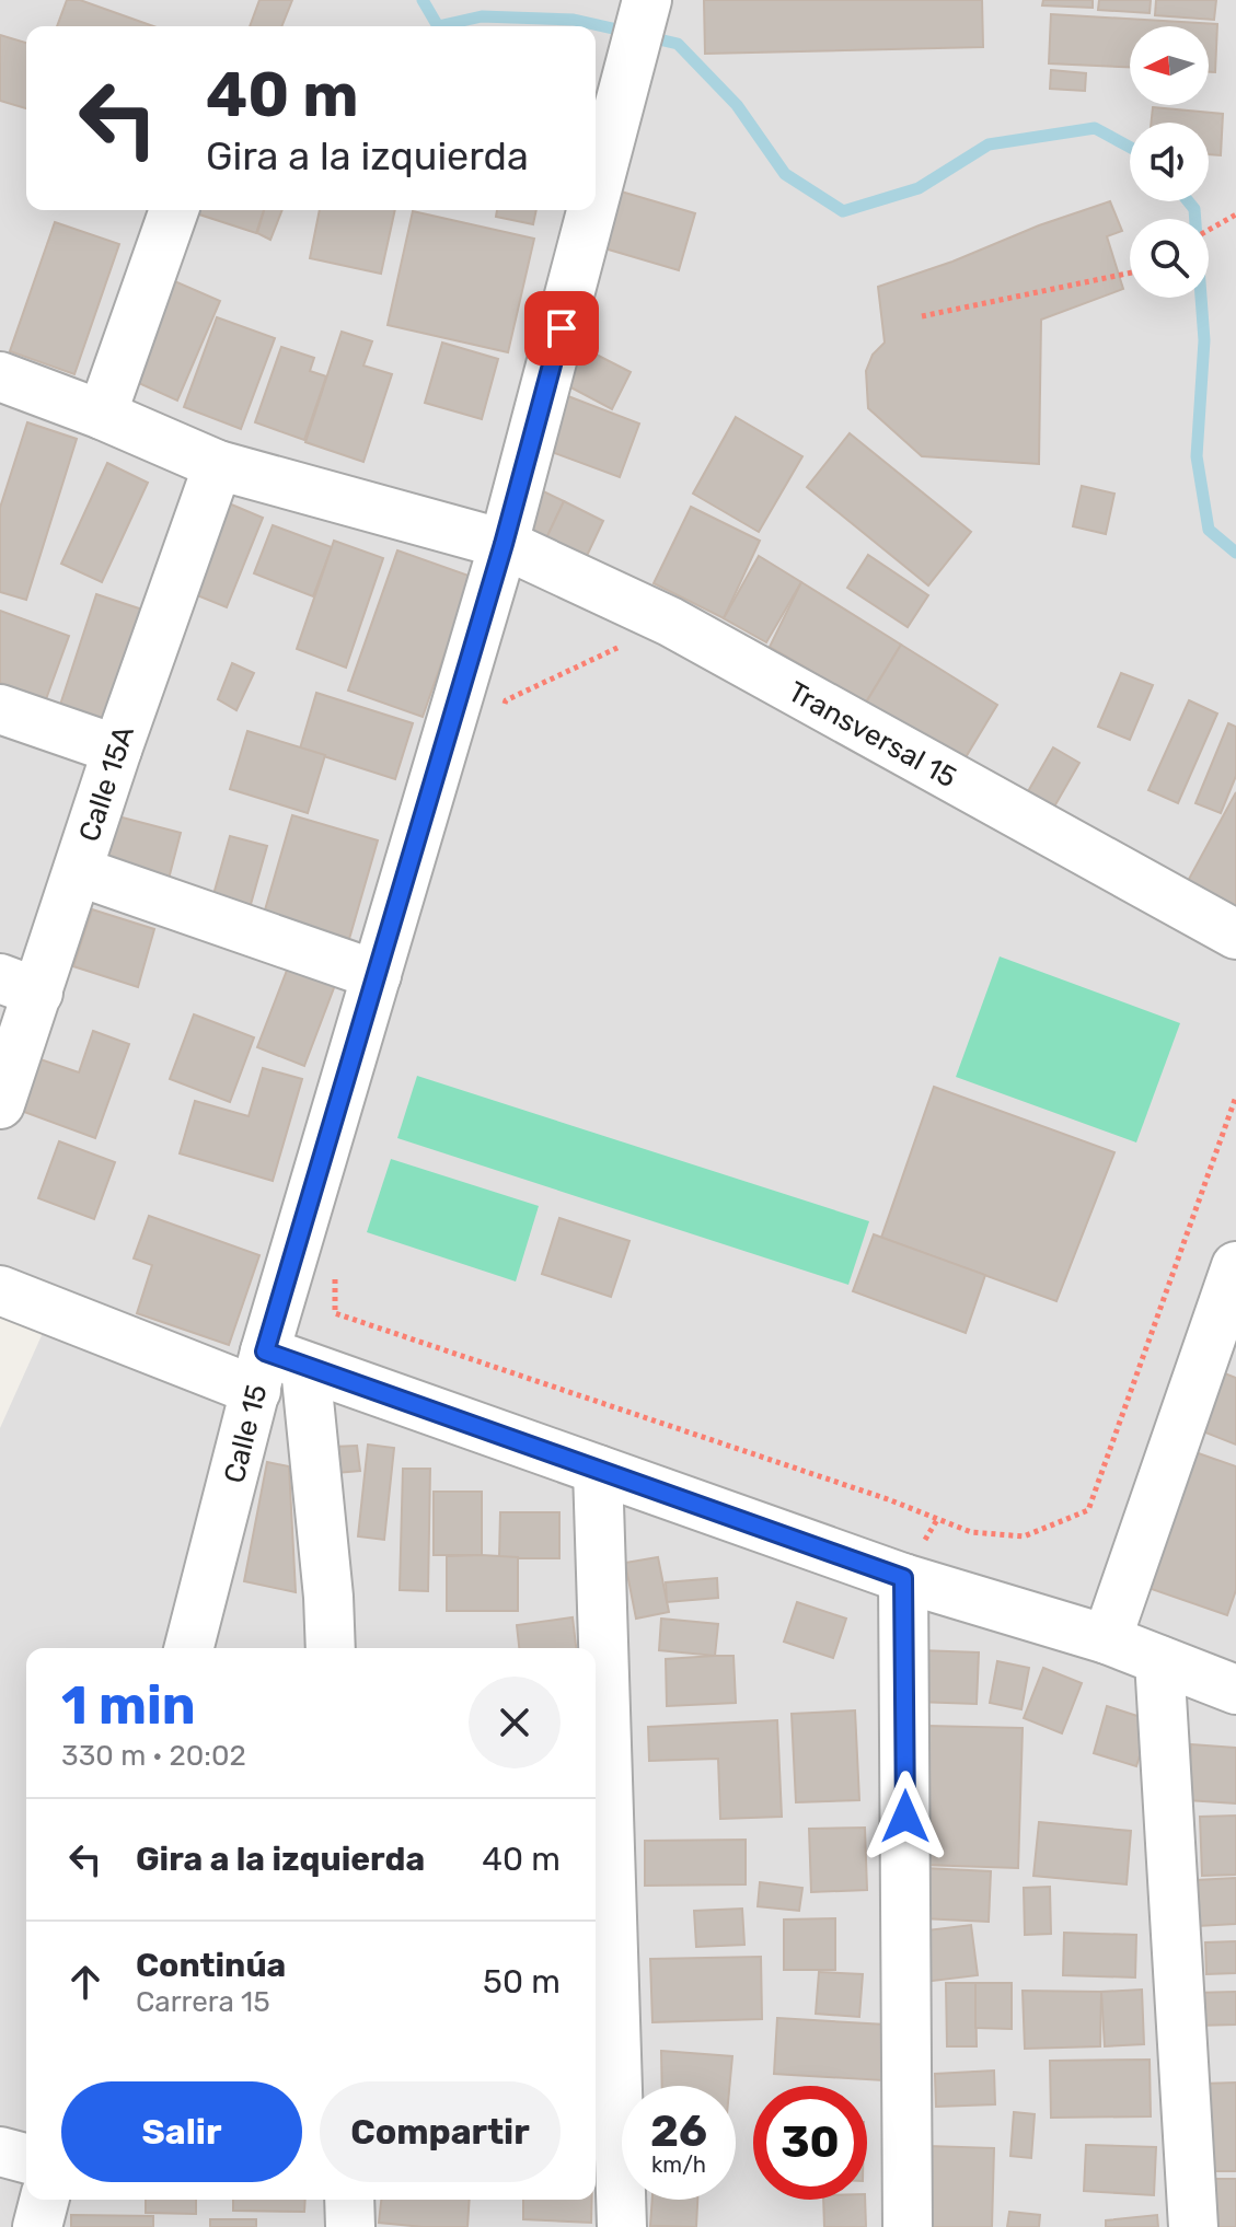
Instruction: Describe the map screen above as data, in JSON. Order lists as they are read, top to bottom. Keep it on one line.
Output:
{"streets":{"street":["Transversal 15","Calle 15A","Calle 15"]},"crossings":[["Transversal 15","Calle 15A"],["Transversal 15","Calle 15"]],"north":"left","page":{"turn":["40 m","Gira a la izquierda"],"heading":["1 min","330 m · 20:02"],"list":[{"name":"Gira a la izquierda","value":"40 m"},{"name":"Continúa","note":"Carrera 15","value":"50 m"}],"buttons":["Salir","Compartir"],"speed":"26 km/h","limit":"30"}}
